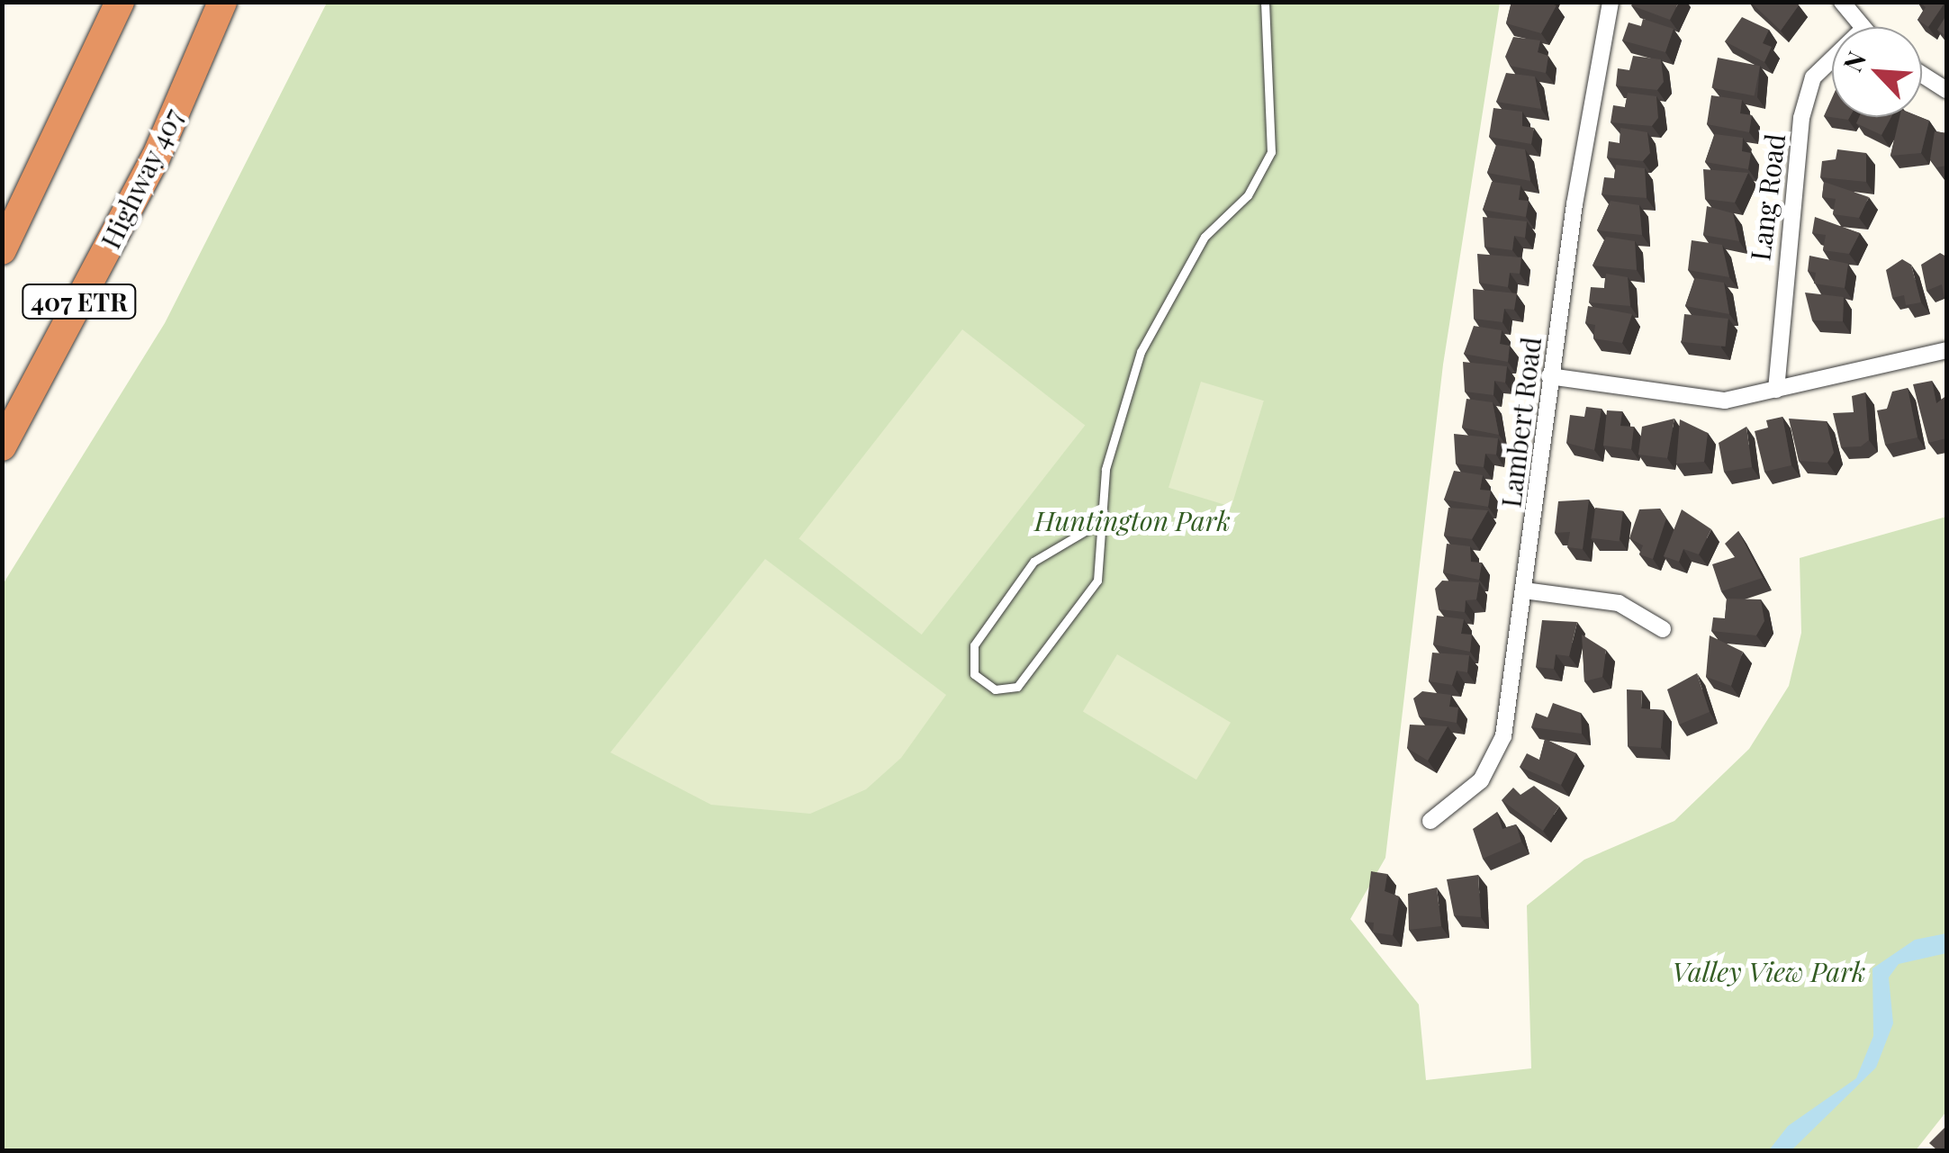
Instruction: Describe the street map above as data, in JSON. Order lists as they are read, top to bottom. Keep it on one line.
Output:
{"streets":{"highway":["Highway 407","407 ETR"],"street":["Lang Road","Lambert Road"]},"parks":["Huntington Park","Valley View Park"],"north":"top left"}
